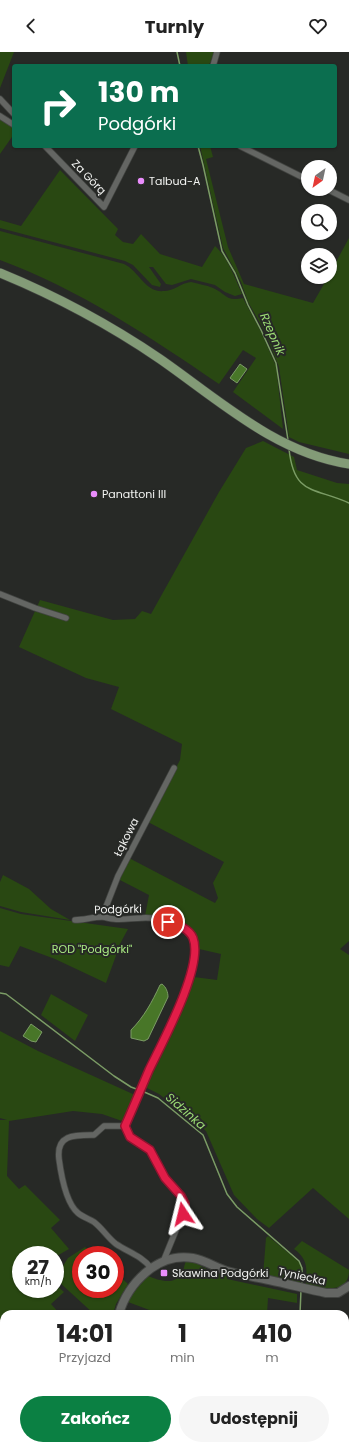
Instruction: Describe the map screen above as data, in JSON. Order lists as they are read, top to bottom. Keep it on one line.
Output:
{"streets":{"street":["Za Górą","Łąkowa","Podgórki","Tyniecka"]},"crossings":[["Łąkowa","Podgórki"]],"water":["Rzepnik","Sidzinka"],"parks":["ROD \"Podgórki\""],"places":{"other":["Talbud-A","Panattoni III"],"transit":["Skawina Podgórki"]},"north":"bottom left","page":{"header":"Turnly","turn":["130 m","Podgórki"],"speed":"27 km/h","limit":"30","eta":["14:01","Przyjazd","1","min","410","m"],"buttons":["Zakończ","Udostępnij"]}}
